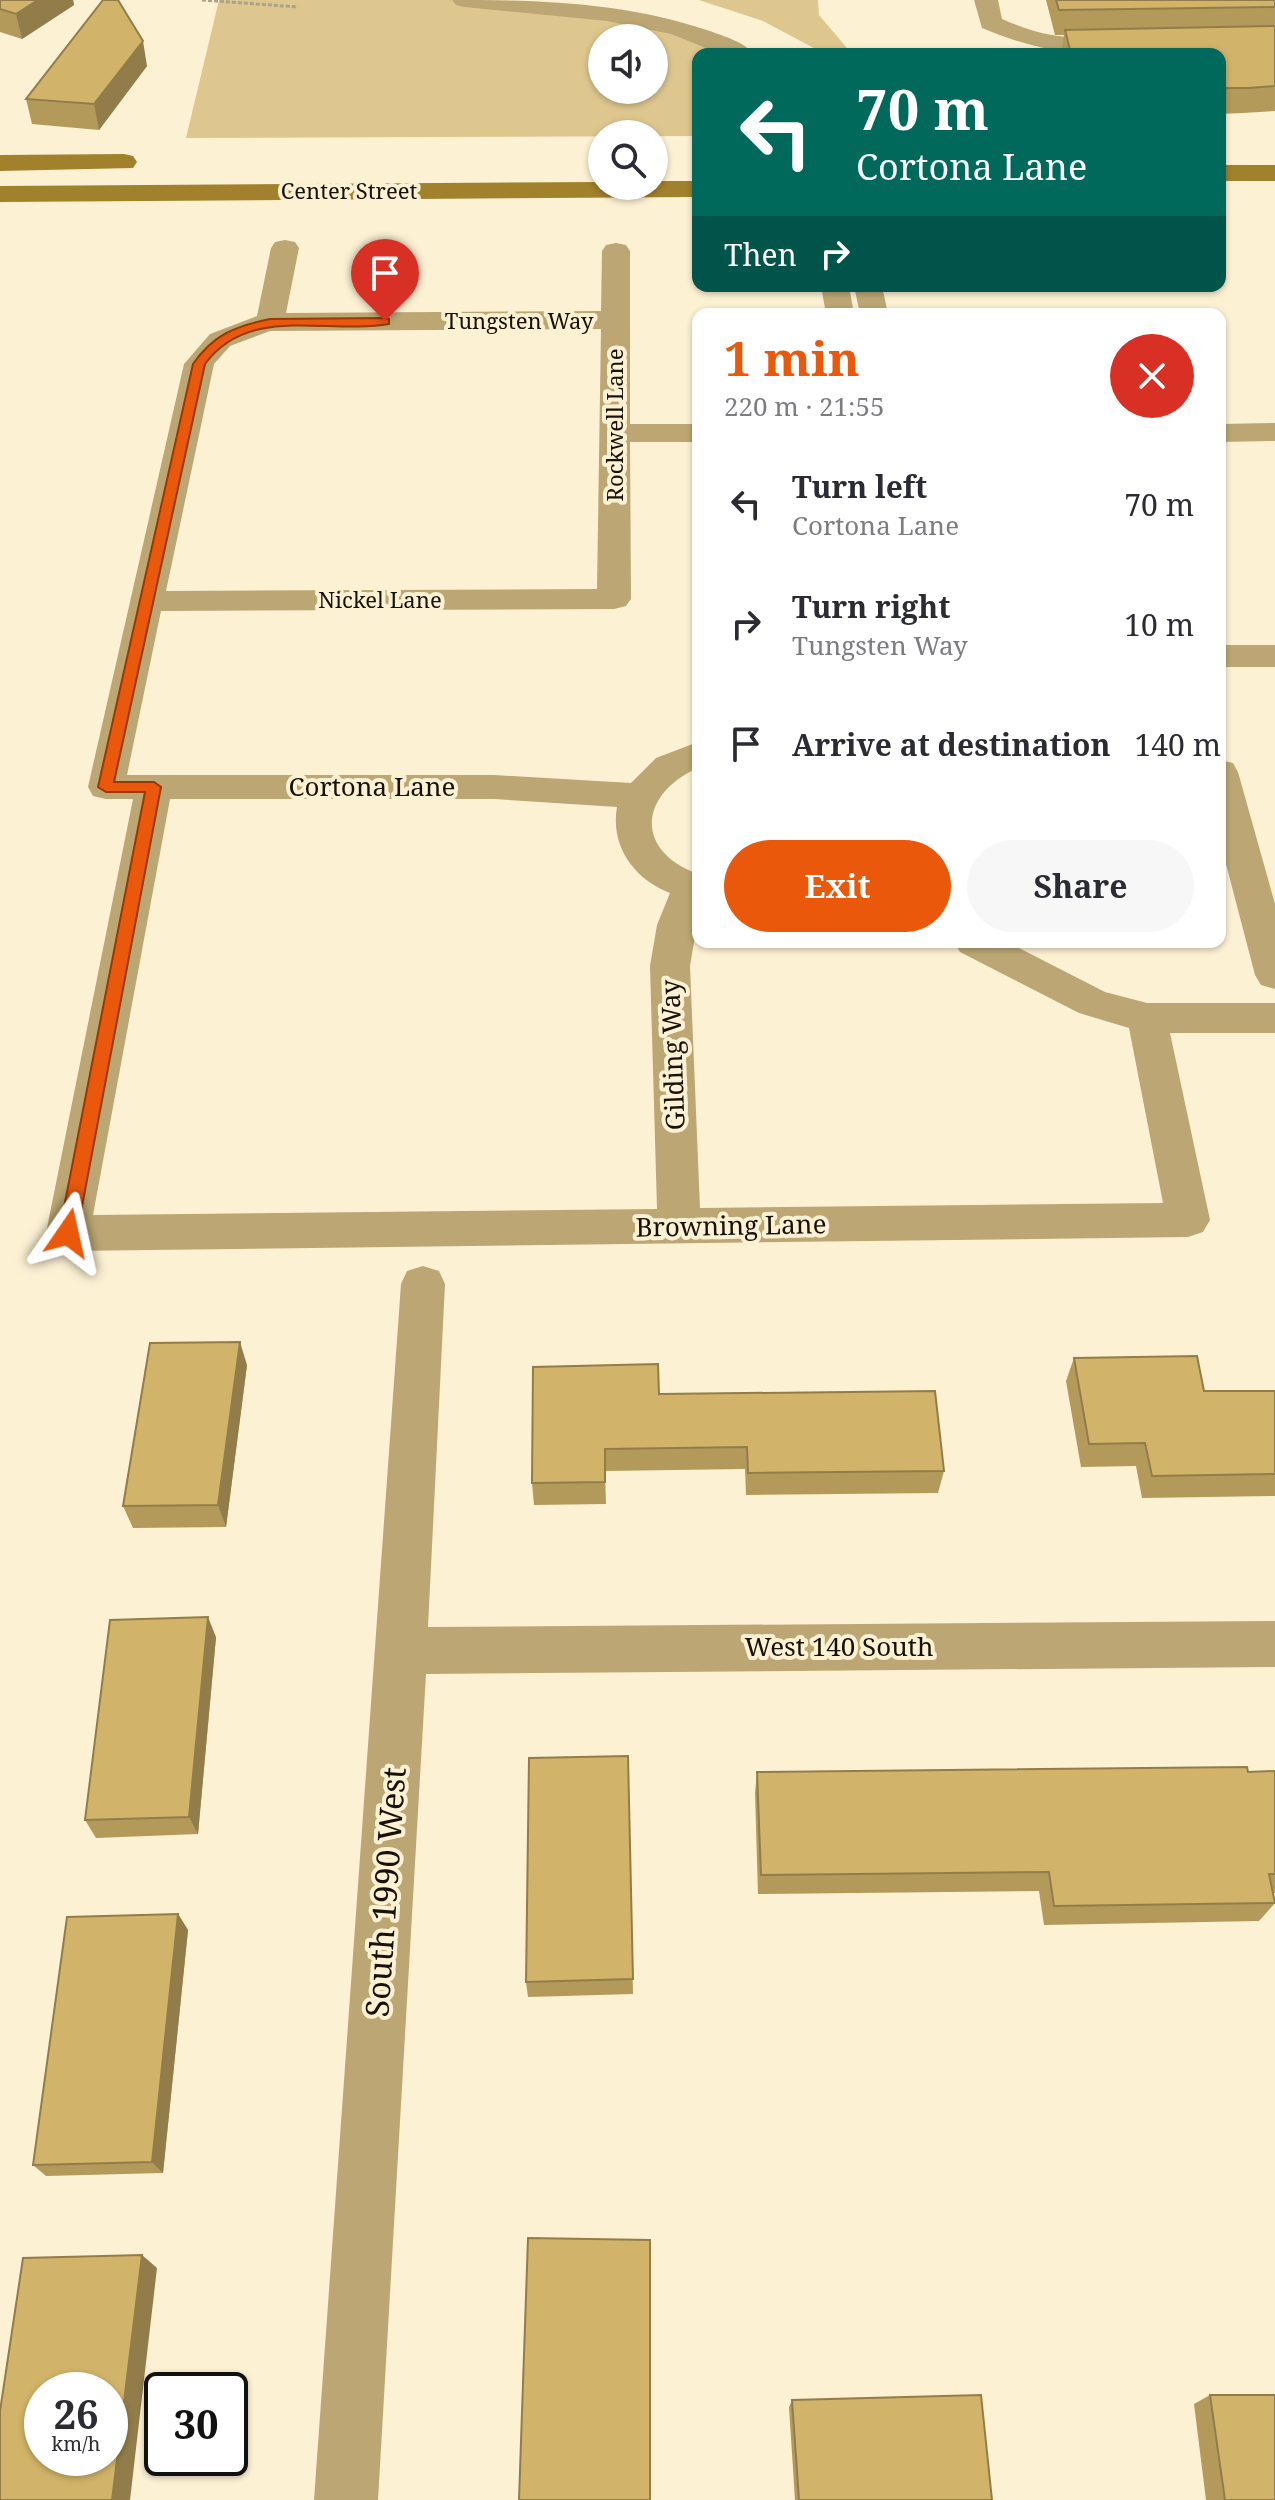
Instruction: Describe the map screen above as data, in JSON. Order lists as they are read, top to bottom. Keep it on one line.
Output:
{"streets":{"main road":["Center Street"],"street":["Tungsten Way","Rockwell Lane","Nickel Lane","Cortona Lane","Gilding Way","Browning Lane","West 140 South","South 1990 West"]},"crossings":[["Tungsten Way","Rockwell Lane"],["Tungsten Way","Nickel Lane"],["Tungsten Way","Cortona Lane"],["Rockwell Lane","Nickel Lane"],["Cortona Lane","Browning Lane"],["Gilding Way","Browning Lane"],["West 140 South","South 1990 West"]],"page":{"turn":["70 m","Cortona Lane"],"then":"Then","heading":["1 min","220 m · 21:55"],"list":[{"name":"Turn left","note":"Cortona Lane","value":"70 m"},{"name":"Turn right","note":"Tungsten Way","value":"10 m"},{"name":"Arrive at destination","value":"140 m"}],"buttons":["Exit","Share"],"speed":"26 km/h","limit":"30"}}
